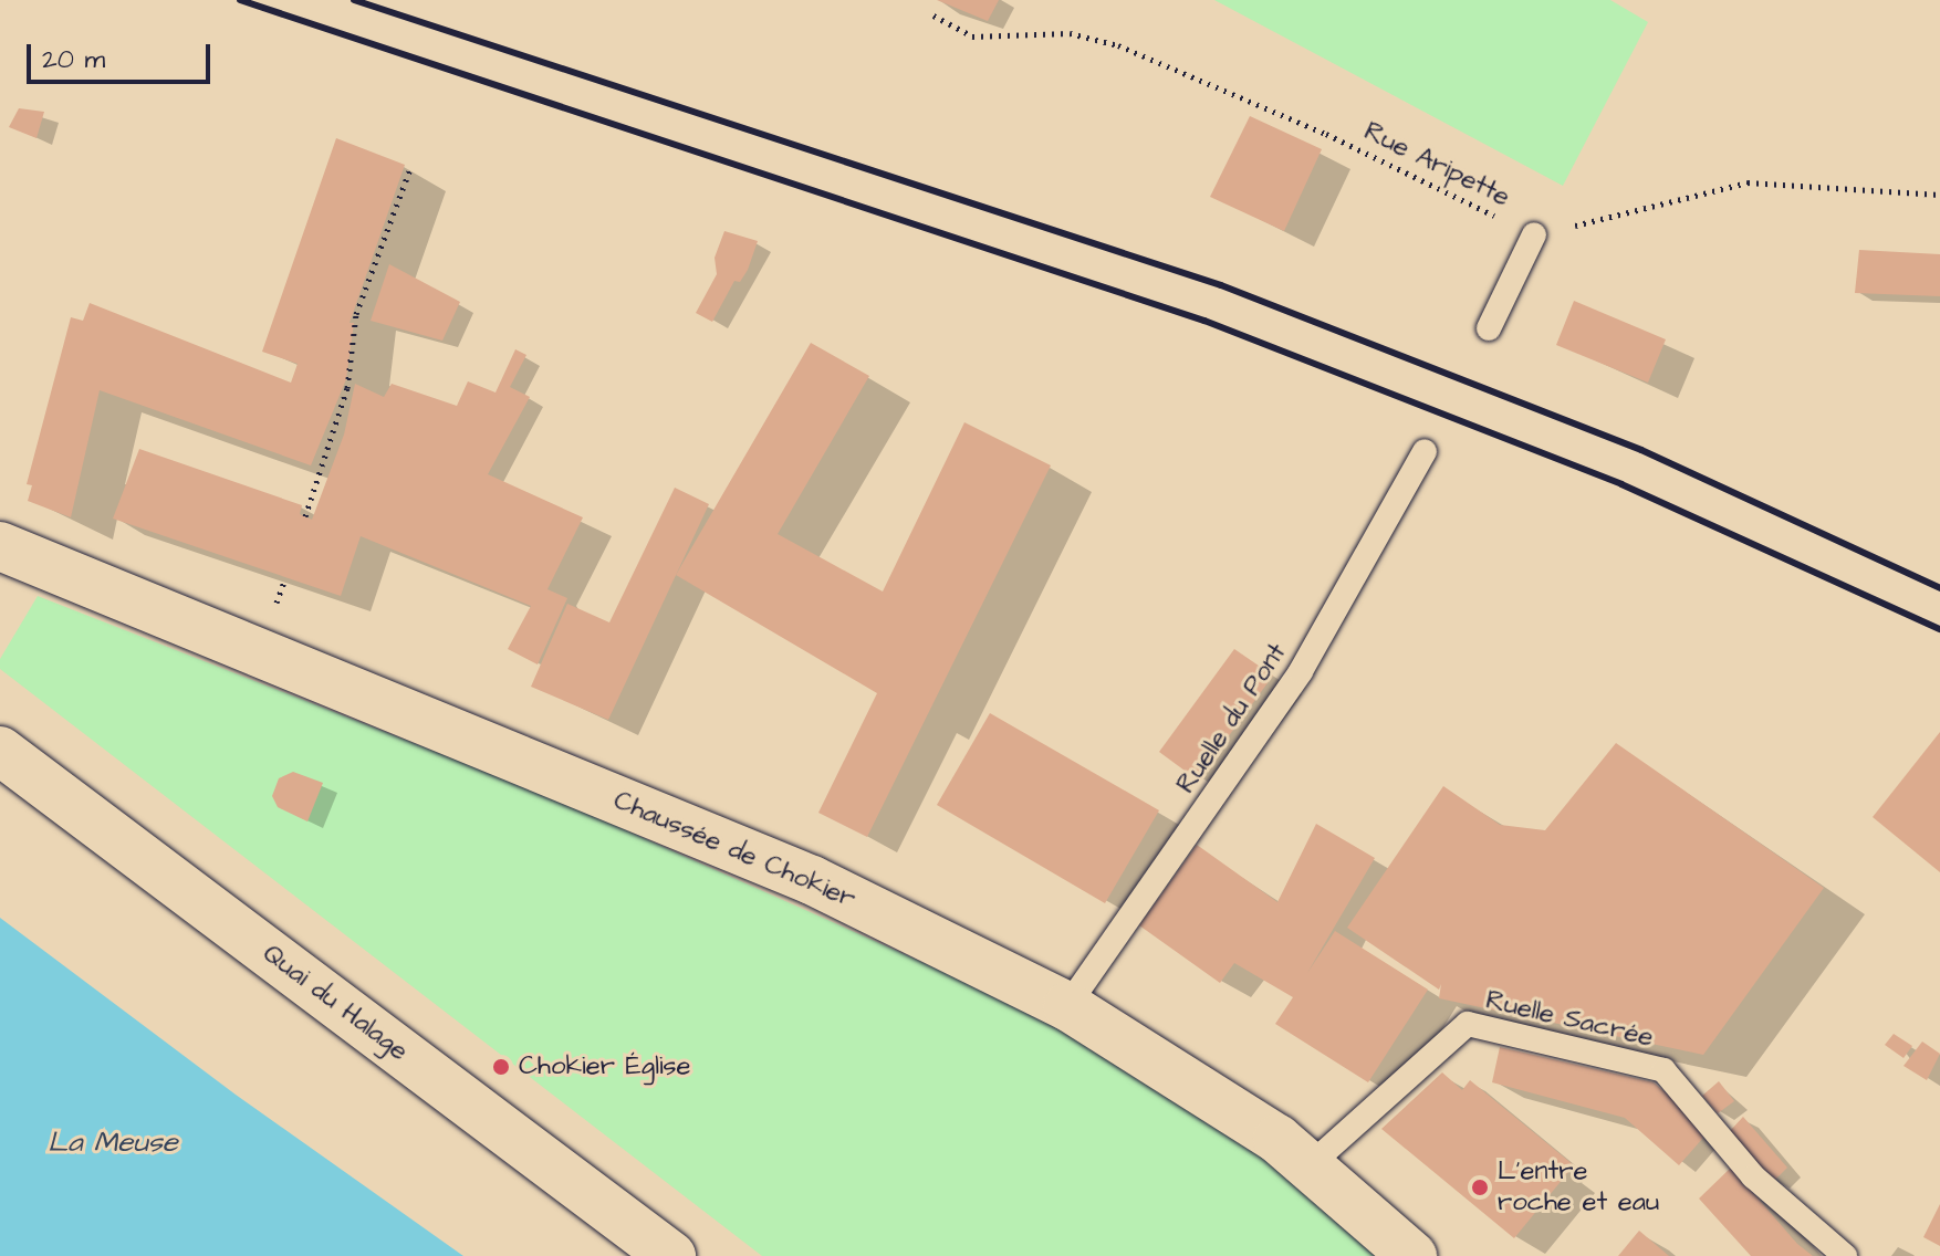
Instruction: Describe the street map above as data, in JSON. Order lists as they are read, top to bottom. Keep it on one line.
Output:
{"streets":{"street":["Chaussée de Chokier","Quai du Halage"],"lane":["Ruelle du Pont","Ruelle Sacrée"],"path":["Rue Aripette"]},"crossings":[["Ruelle du Pont","Chaussée de Chokier"],["Chaussée de Chokier","Ruelle Sacrée"]],"water":["La Meuse"],"places":["Chokier Église","L'entre roche et eau"],"scale_bar":"20 m"}
